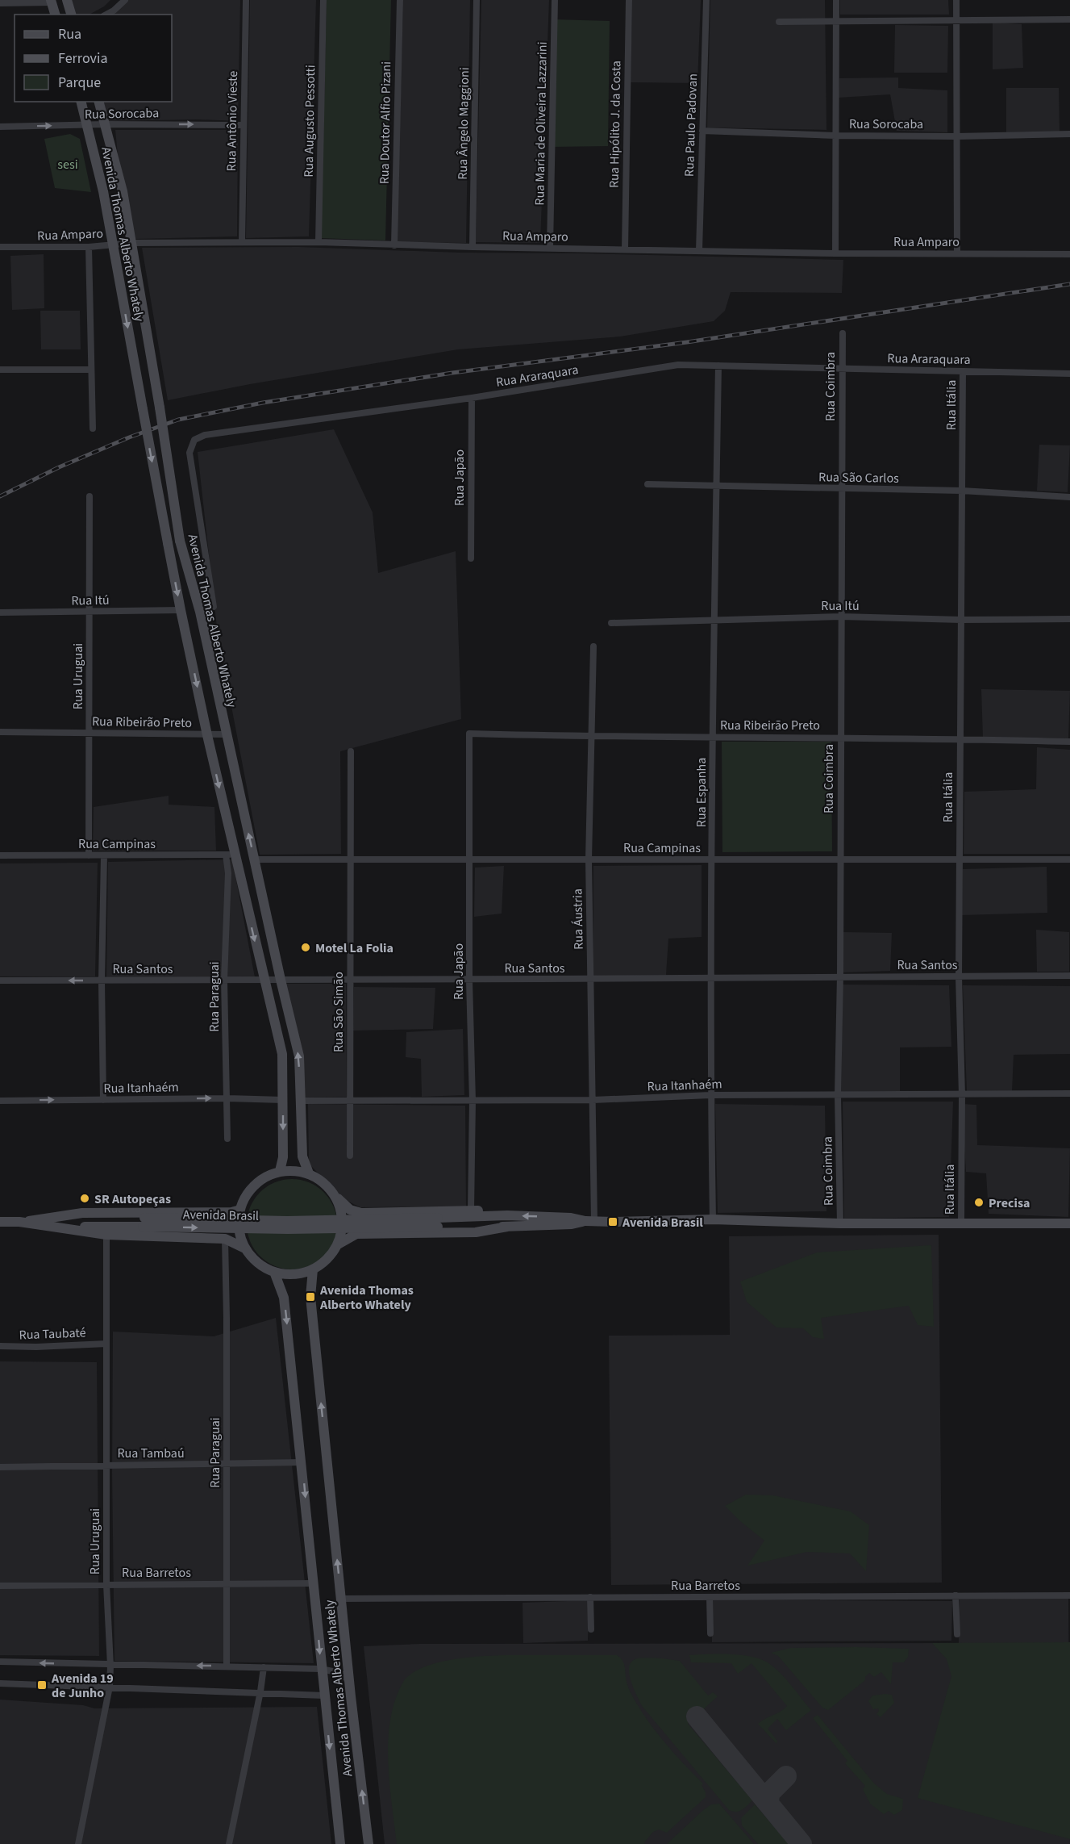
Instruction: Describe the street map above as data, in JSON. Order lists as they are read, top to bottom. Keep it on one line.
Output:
{"streets":{"main road":["Avenida Thomas Alberto Whately","Avenida Brasil"],"street":["Rua Sorocaba","Rua Antônio Vieste","Rua Augusto Pessotti","Rua Doutor Alfio Pizani","Rua Ângelo Maggioni","Rua Maria de Oliveira Lazzarini","Rua Hipólito J. da Costa","Rua Paulo Padovan","Rua Amparo","Rua Araraquara","Rua Coimbra","Rua Itália","Rua São Carlos","Rua Japão","Rua Itú","Rua Uruguai","Rua Ribeirão Preto","Rua Espanha","Rua Campinas","Rua Áustria","Rua Santos","Rua Paraguai","Rua São Simão","Rua Itanhaém","Rua Taubaté","Rua Tambaú","Rua Barretos"]},"crossings":[["Rua Sorocaba","Rua Antônio Vieste"],["Rua Sorocaba","Rua Paulo Padovan"],["Rua Sorocaba","Avenida Thomas Alberto Whately"],["Rua Antônio Vieste","Rua Amparo"],["Rua Augusto Pessotti","Rua Amparo"],["Rua Doutor Alfio Pizani","Rua Amparo"],["Rua Ângelo Maggioni","Rua Amparo"],["Rua Maria de Oliveira Lazzarini","Rua Amparo"],["Rua Hipólito J. da Costa","Rua Amparo"],["Rua Paulo Padovan","Rua Amparo"],["Rua Amparo","Avenida Thomas Alberto Whately"],["Avenida Thomas Alberto Whately","Rua Araraquara"],["Avenida Thomas Alberto Whately","Rua Itú"],["Avenida Thomas Alberto Whately","Rua Ribeirão Preto"],["Avenida Thomas Alberto Whately","Rua Campinas"],["Avenida Thomas Alberto Whately","Rua Santos"],["Avenida Thomas Alberto Whately","Rua Paraguai"],["Avenida Thomas Alberto Whately","Rua Itanhaém"],["Avenida Thomas Alberto Whately","Avenida Brasil"],["Avenida Thomas Alberto Whately","Rua Tambaú"],["Avenida Thomas Alberto Whately","Rua Barretos"],["Rua Araraquara","Rua Coimbra"],["Rua Araraquara","Rua Itália"],["Rua Araraquara","Rua Japão"],["Rua Araraquara","Rua Espanha"],["Rua Coimbra","Rua São Carlos"],["Rua Coimbra","Rua Itú"],["Rua Coimbra","Rua Ribeirão Preto"],["Rua Coimbra","Rua Campinas"],["Rua Coimbra","Rua Santos"],["Rua Coimbra","Rua Itanhaém"],["Rua Coimbra","Avenida Brasil"],["Rua Itália","Rua São Carlos"],["Rua Itália","Rua Itú"],["Rua Itália","Rua Ribeirão Preto"],["Rua Itália","Rua Campinas"],["Rua Itália","Rua Santos"],["Rua Itália","Rua Itanhaém"],["Rua Itália","Avenida Brasil"],["Rua São Carlos","Rua Espanha"],["Rua Japão","Rua Ribeirão Preto"],["Rua Japão","Rua Campinas"],["Rua Japão","Rua Santos"],["Rua Japão","Rua Itanhaém"],["Rua Japão","Avenida Brasil"],["Rua Itú","Rua Uruguai"],["Rua Itú","Rua Espanha"],["Rua Uruguai","Rua Ribeirão Preto"],["Rua Uruguai","Rua Campinas"],["Rua Uruguai","Avenida Brasil"],["Rua Uruguai","Rua Taubaté"],["Rua Uruguai","Rua Tambaú"],["Rua Uruguai","Rua Barretos"],["Rua Ribeirão Preto","Rua Espanha"],["Rua Ribeirão Preto","Rua Áustria"],["Rua Espanha","Rua Campinas"],["Rua Espanha","Rua Santos"],["Rua Espanha","Rua Itanhaém"],["Rua Espanha","Avenida Brasil"],["Rua Campinas","Rua Áustria"],["Rua Campinas","Rua Paraguai"],["Rua Campinas","Rua São Simão"],["Rua Áustria","Rua Santos"],["Rua Áustria","Rua Itanhaém"],["Rua Áustria","Avenida Brasil"],["Rua Santos","Rua Paraguai"],["Rua Santos","Rua São Simão"],["Rua Paraguai","Rua Itanhaém"],["Rua Paraguai","Avenida Brasil"],["Rua Paraguai","Rua Tambaú"],["Rua Paraguai","Rua Barretos"],["Rua São Simão","Rua Itanhaém"]],"one_way":["Rua Sorocaba"],"parks":["sesi"],"places":{"other":["Motel La Folia","SR Autopeças","Precisa"],"transit":["Avenida Brasil","Avenida Thomas Alberto Whately","Avenida 19 de Junho"]},"legend":["Rua","Ferrovia","Parque"]}
